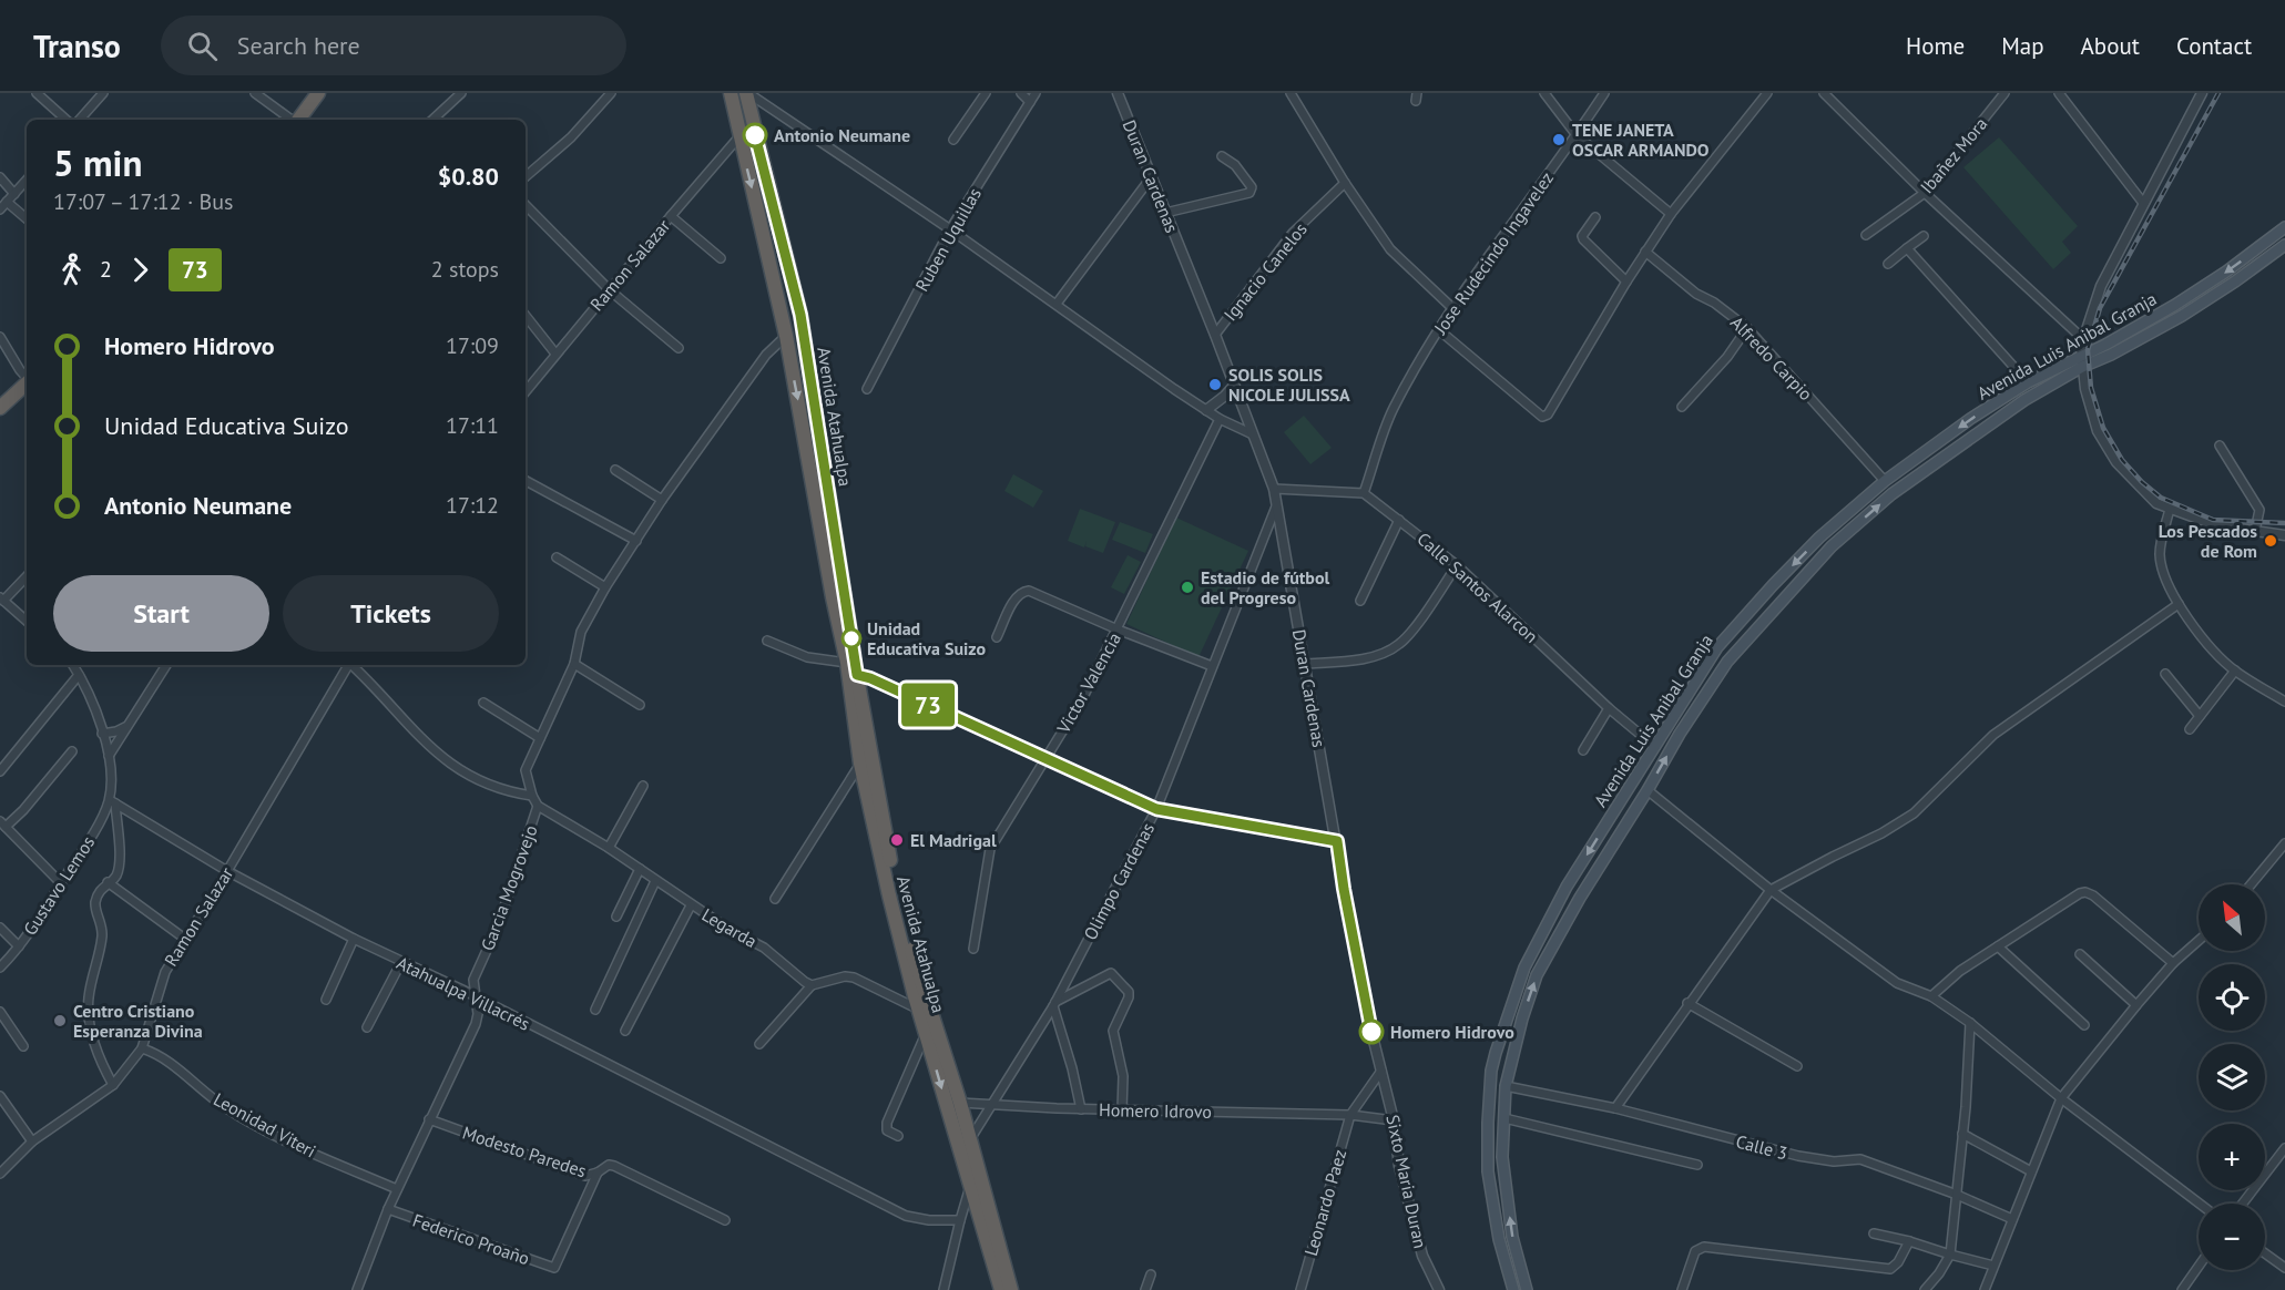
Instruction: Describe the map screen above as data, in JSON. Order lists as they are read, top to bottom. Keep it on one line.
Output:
{"streets":{"highway":["Avenida Atahualpa"],"main road":["Avenida Luis Anibal Granja"],"street":["Ibañez Mora","Duran Cardenas","Ruben Uquillas","Jose Rudecindo Ingavelez","Ramon Salazar","Ignacio Canelos","Alfredo Carpio","Calle Santos Alarcon","Victor Valencia","Olimpo Cardenas","Gustavo Lemos","Garcia Mogrovejo","Legarda","Atahualpa Villacrés","Homero Idrovo","Leonidad Viteri","Calle 3","Modesto Paredes","Sixto Maria Duran","Leonardo Paez","Federico Proaño"]},"crossings":[["Duran Cardenas","Ignacio Canelos"],["Duran Cardenas","Olimpo Cardenas"],["Duran Cardenas","Sixto Maria Duran"],["Jose Rudecindo Ingavelez","Calle Santos Alarcon"],["Ramon Salazar","Avenida Atahualpa"],["Ramon Salazar","Atahualpa Villacrés"],["Ramon Salazar","Leonidad Viteri"],["Avenida Luis Anibal Granja","Alfredo Carpio"],["Avenida Luis Anibal Granja","Calle Santos Alarcon"],["Avenida Luis Anibal Granja","Calle 3"],["Avenida Atahualpa","Olimpo Cardenas"],["Avenida Atahualpa","Garcia Mogrovejo"],["Avenida Atahualpa","Homero Idrovo"],["Olimpo Cardenas","Homero Idrovo"],["Gustavo Lemos","Atahualpa Villacrés"],["Garcia Mogrovejo","Legarda"],["Garcia Mogrovejo","Atahualpa Villacrés"],["Garcia Mogrovejo","Leonidad Viteri"],["Garcia Mogrovejo","Modesto Paredes"],["Garcia Mogrovejo","Federico Proaño"],["Homero Idrovo","Sixto Maria Duran"],["Homero Idrovo","Leonardo Paez"],["Modesto Paredes","Federico Proaño"]],"places":["Antonio Neumane","TENE JANETA OSCAR ARMANDO","SOLIS SOLIS NICOLE JULISSA","Los Pescados de Rom","Estadio de fútbol del Progreso","Unidad Educativa Suizo","El Madrigal","Centro Cristiano Esperanza Divina","Homero Hidrovo"],"lines":["bus line 73"],"north":"top left","page":{"header":"Transo","search":"Search here","nav":["Home","Map","About","Contact"],"on_map":"73","heading":["5 min","17:07 – 17:12 · Bus","$0.80"],"legs":["2","73","2 stops"],"list":[{"name":"Homero Hidrovo","value":"17:09"},{"name":"Unidad Educativa Suizo","value":"17:11"},{"name":"Antonio Neumane","value":"17:12"}],"buttons":["Start","Tickets"],"map_buttons":["+","−"]}}
